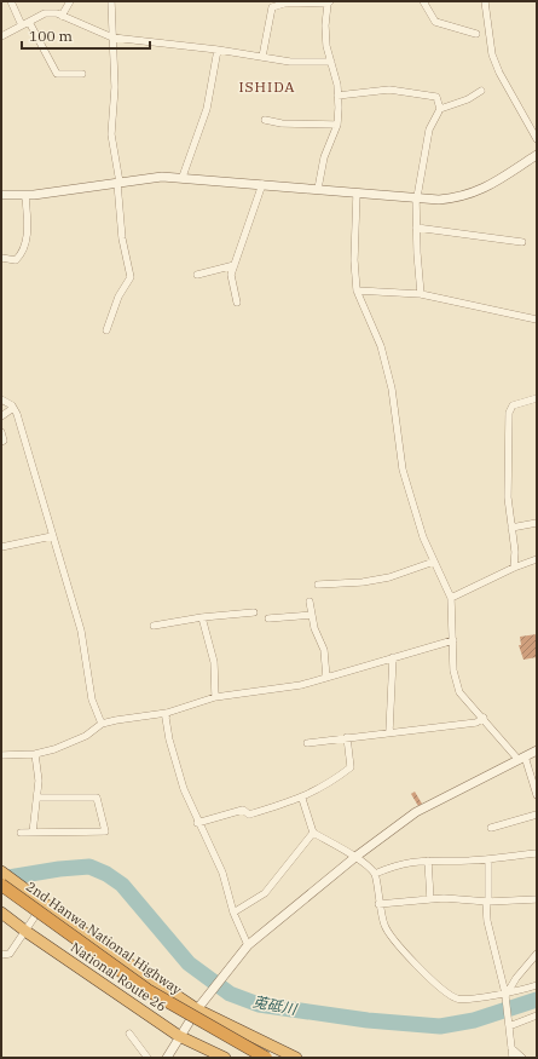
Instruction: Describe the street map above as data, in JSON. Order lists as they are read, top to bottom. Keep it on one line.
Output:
{"streets":{"highway":["2nd Hanwa National Highway","National Route 26"]},"districts":["ISHIDA"],"water":["莵砥川"],"scale_bar":"100 m"}
